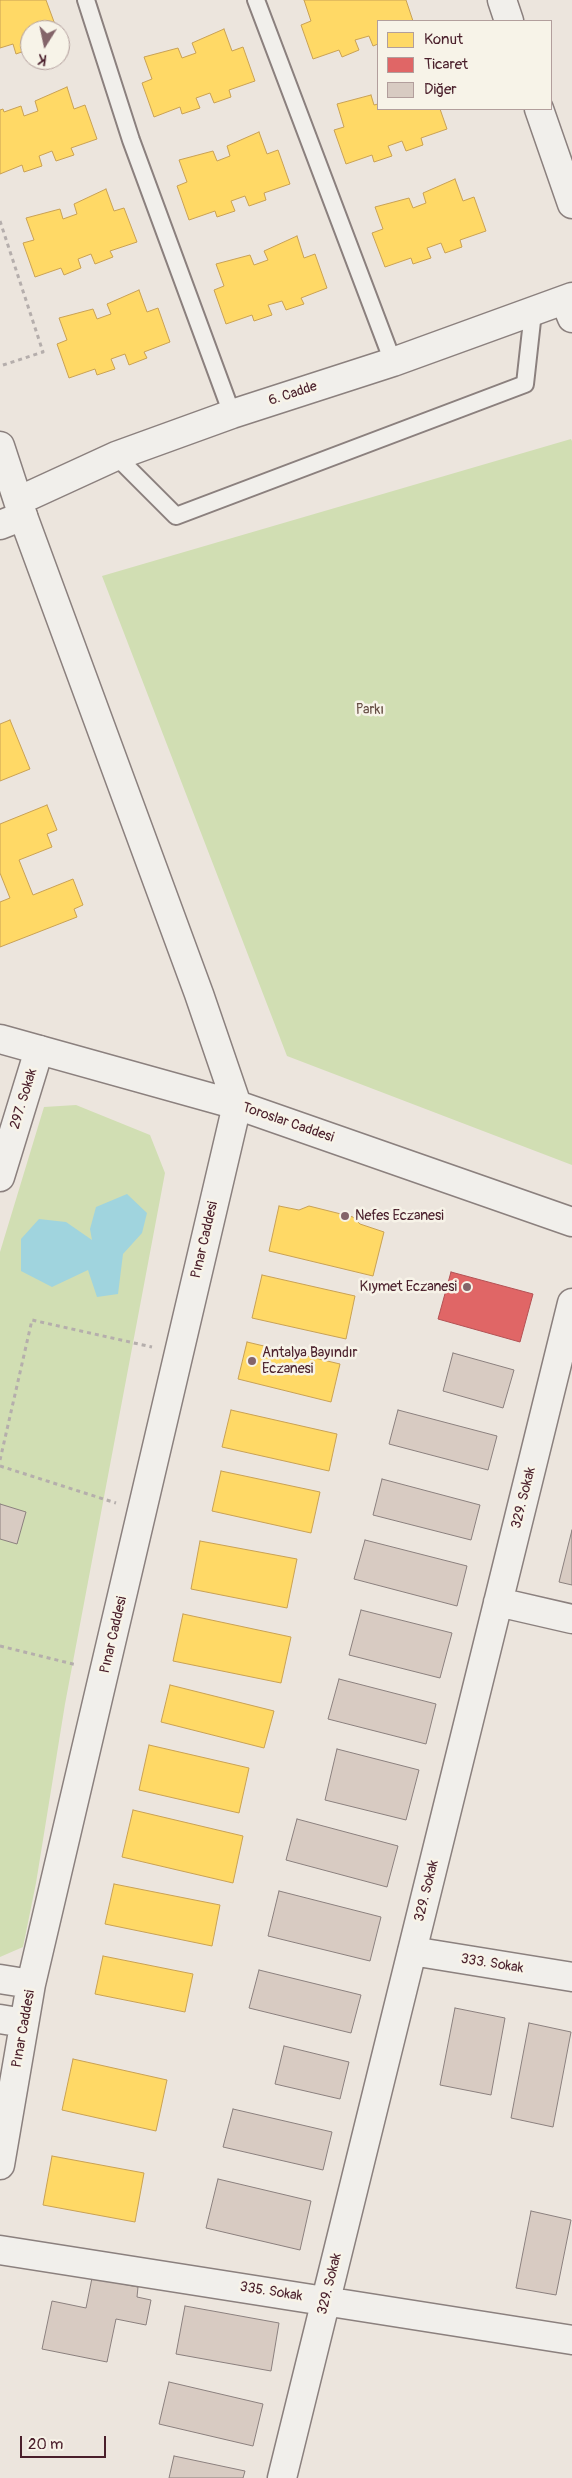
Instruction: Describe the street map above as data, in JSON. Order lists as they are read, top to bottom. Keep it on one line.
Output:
{"streets":{"street":["6. Cadde","297. Sokak","Toroslar Caddesi","Pınar Caddesi","329. Sokak","333. Sokak","335. Sokak"]},"crossings":[["297. Sokak","Toroslar Caddesi"],["Toroslar Caddesi","Pınar Caddesi"],["329. Sokak","333. Sokak"],["329. Sokak","335. Sokak"]],"parks":["Parkı"],"places":["Nefes Eczanesi","Kıymet Eczanesi","Antalya Bayındır Eczanesi"],"legend":["Konut","Ticaret","Diğer"],"scale_bar":"20 m","north":"bottom"}
